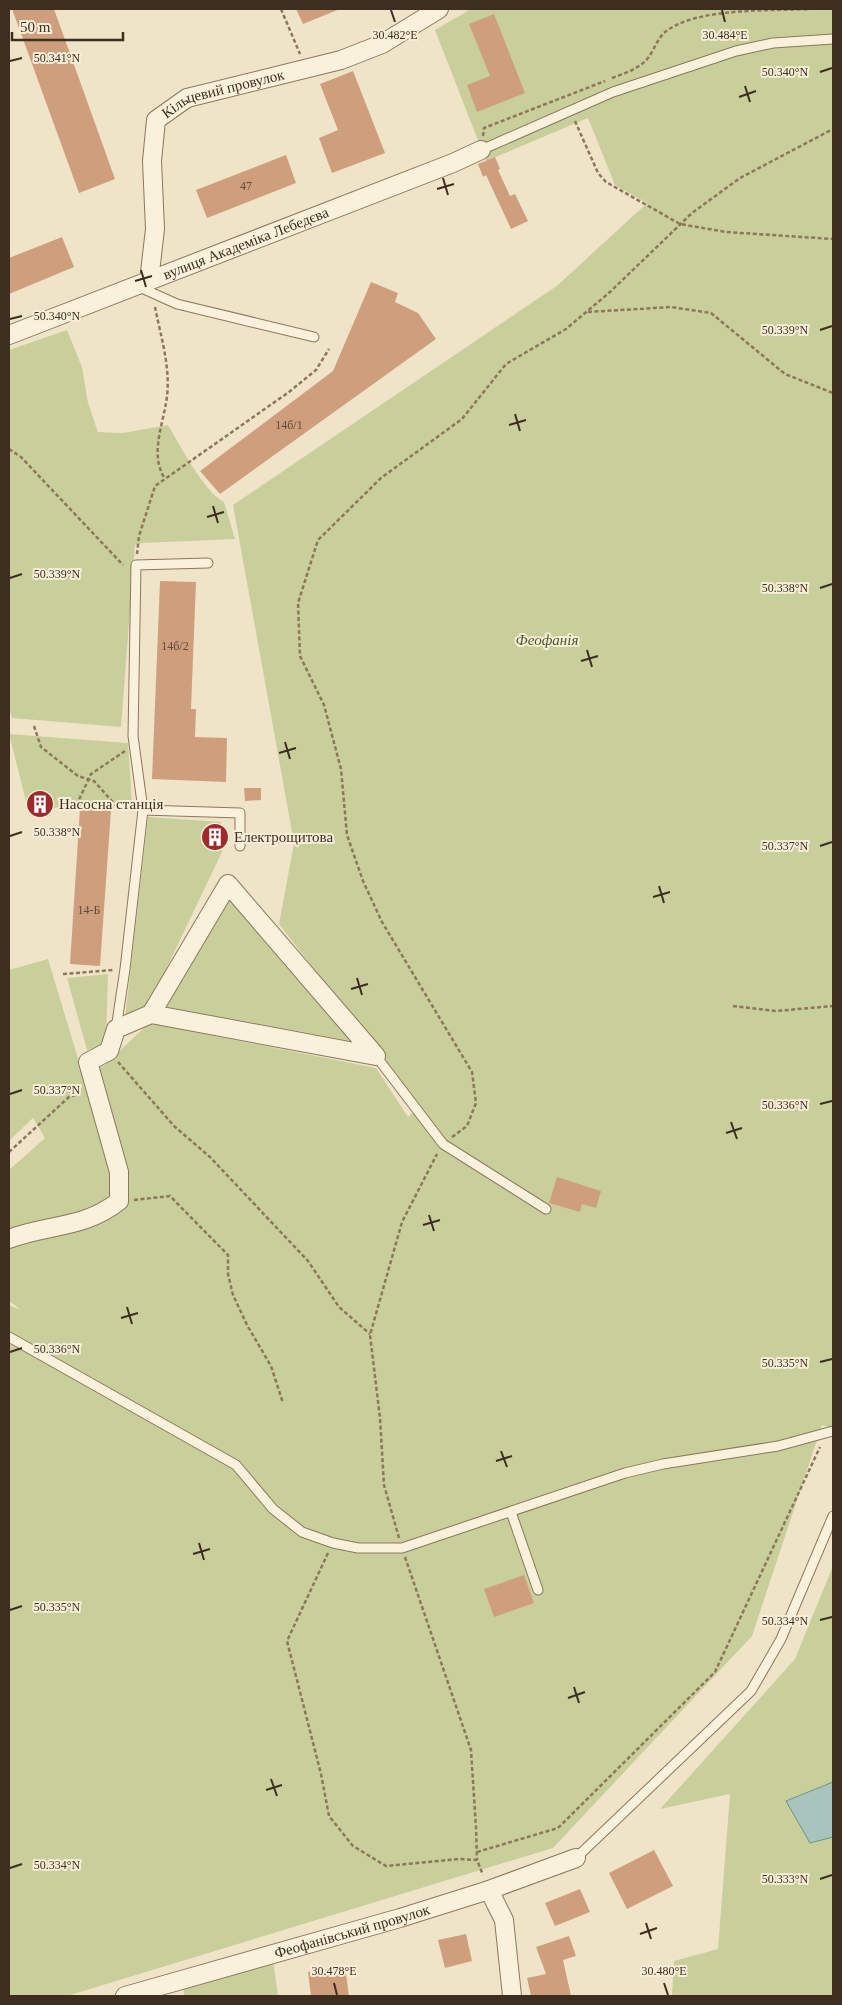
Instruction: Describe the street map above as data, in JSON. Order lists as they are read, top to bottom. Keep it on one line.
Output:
{"streets":{"street":["Кільцевий провулок","вулиця Академіка Лебедєва","Феофанівський провулок"]},"crossings":[["Кільцевий провулок","вулиця Академіка Лебедєва"]],"parks":["Феофанія"],"places":{"building":["Насосна станція","Електрощитова"]},"house_numbers":["47","14б/1","14б/2","14-Б"],"scale_bar":"50 m","coordinates":["30.482°E","30.484°E","50.341°N","50.340°N","50.339°N","50.338°N","50.337°N","50.336°N","50.335°N","50.334°N","50.333°N","30.478°E","30.480°E"]}
